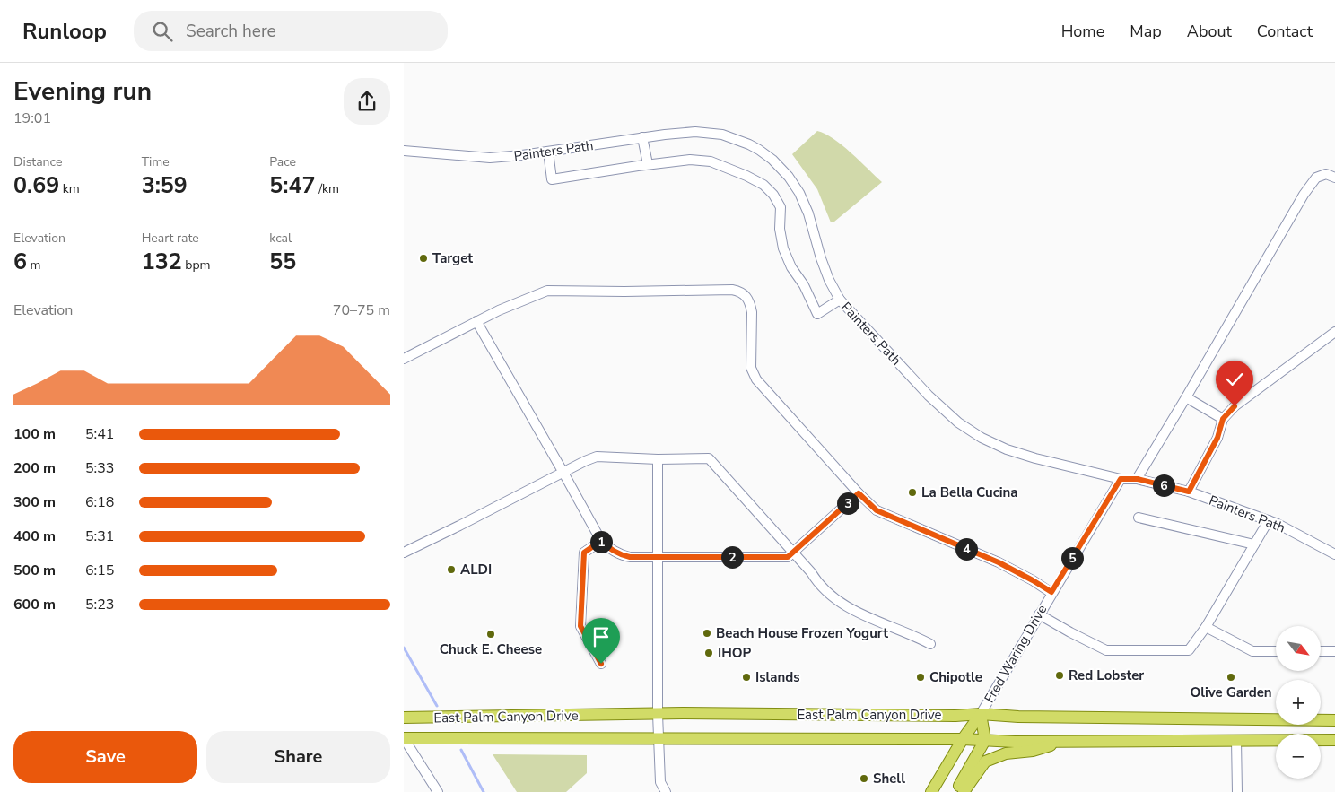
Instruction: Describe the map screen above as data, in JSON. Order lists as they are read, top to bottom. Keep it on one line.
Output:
{"streets":{"main road":["Fred Waring Drive","East Palm Canyon Drive"],"street":["Painters Path"]},"crossings":[["Painters Path","Fred Waring Drive"],["Fred Waring Drive","East Palm Canyon Drive"]],"places":["Target","La Bella Cucina","ALDI","Beach House Frozen Yogurt","Chuck E. Cheese","IHOP","Red Lobster","Islands","Chipotle","Olive Garden","Shell"],"north":"bottom right","page":{"header":"Runloop","search":"Search here","nav":["Home","Map","About","Contact"],"heading":["Evening run","19:01"],"stats":[["Distance","0.69 km"],["Time","3:59"],["Pace","5:47 /km"],["Elevation","6 m"],["Heart rate","132 bpm"],["kcal","55"]],"chart":["Elevation","70–75 m"],"list":[{"name":"100 m","note":"5:41"},{"name":"200 m","note":"5:33"},{"name":"300 m","note":"6:18"},{"name":"400 m","note":"5:31"},{"name":"500 m","note":"6:15"},{"name":"600 m","note":"5:23"}],"pins":["6","3","1","4","2","5"],"map_buttons":["+","−"],"buttons":["Save","Share"]}}
